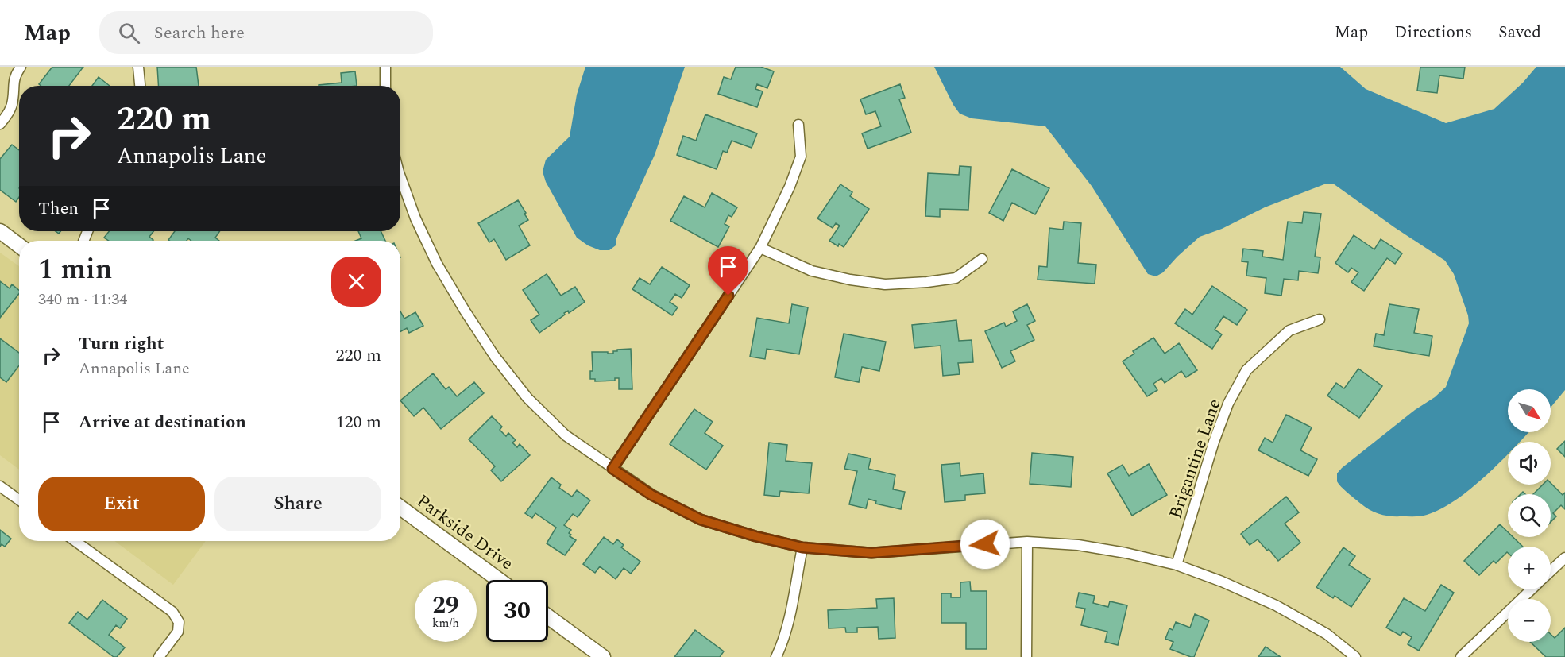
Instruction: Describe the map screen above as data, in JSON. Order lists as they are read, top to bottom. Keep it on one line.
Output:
{"streets":{"street":["Brigantine Lane","Parkside Drive"]},"north":"bottom right","page":{"header":"Map","search":"Search here","nav":["Map","Directions","Saved"],"turn":["220 m","Annapolis Lane"],"then":"Then","heading":["1 min","340 m · 11:34"],"list":[{"name":"Turn right","note":"Annapolis Lane","value":"220 m"},{"name":"Arrive at destination","value":"120 m"}],"map_buttons":["+","−"],"buttons":["Exit","Share"],"speed":"29 km/h","limit":"30"}}
